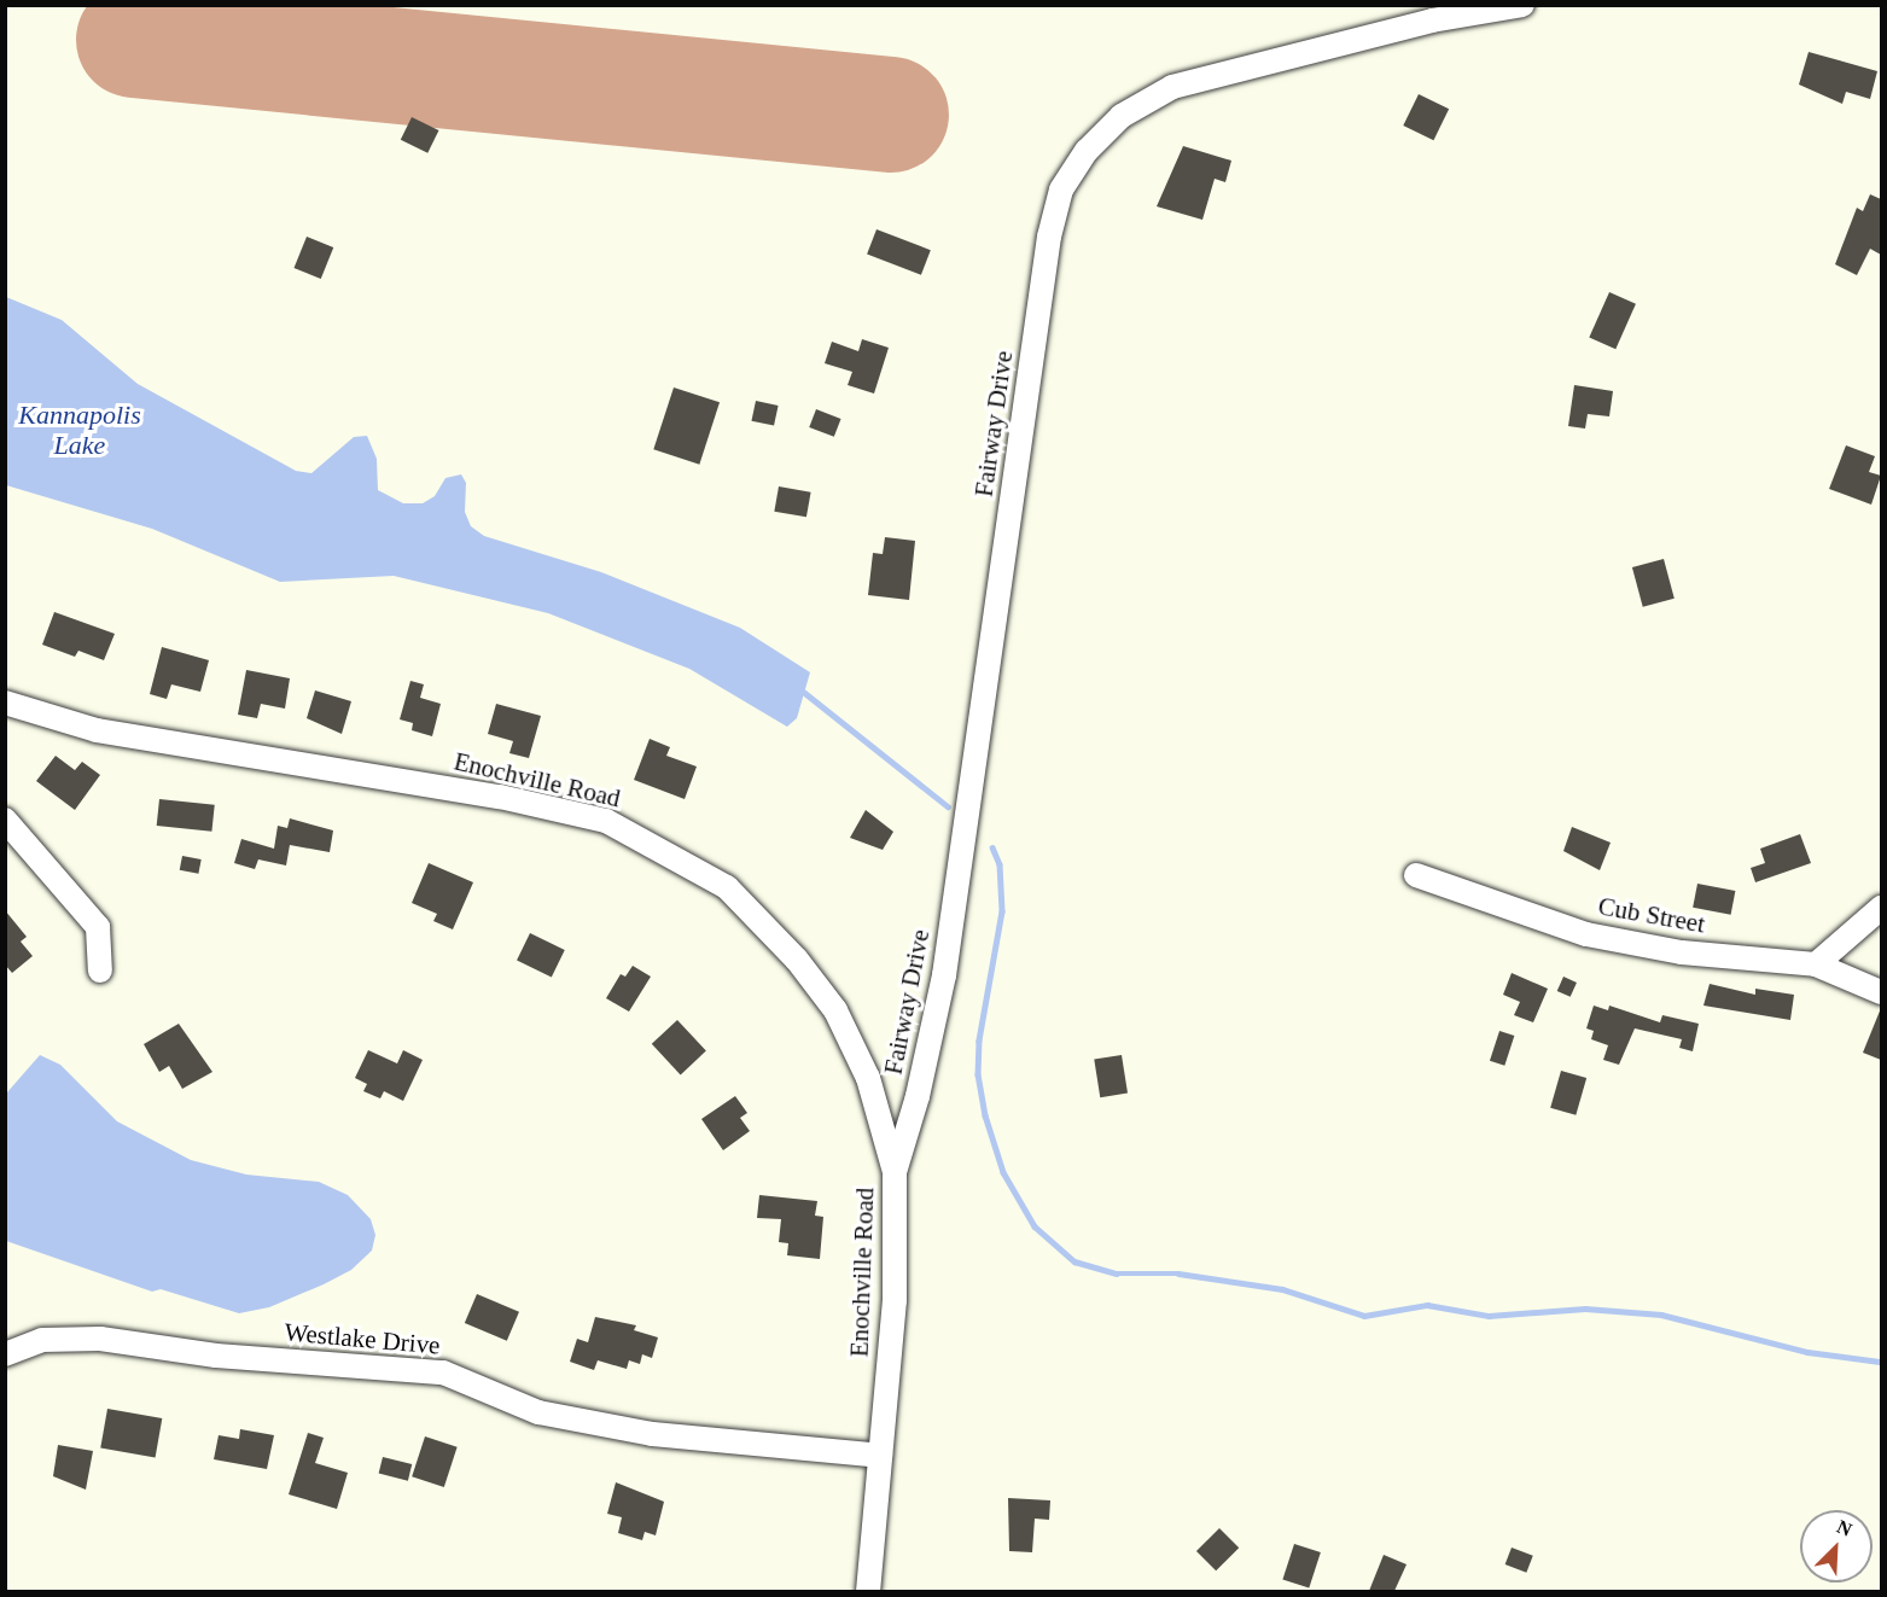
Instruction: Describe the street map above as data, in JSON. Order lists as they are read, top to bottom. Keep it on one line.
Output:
{"streets":{"street":["Fairway Drive","Enochville Road","Cub Street","Westlake Drive"]},"crossings":[["Fairway Drive","Enochville Road"],["Enochville Road","Westlake Drive"]],"water":["Kannapolis Lake"],"north":"top right"}
